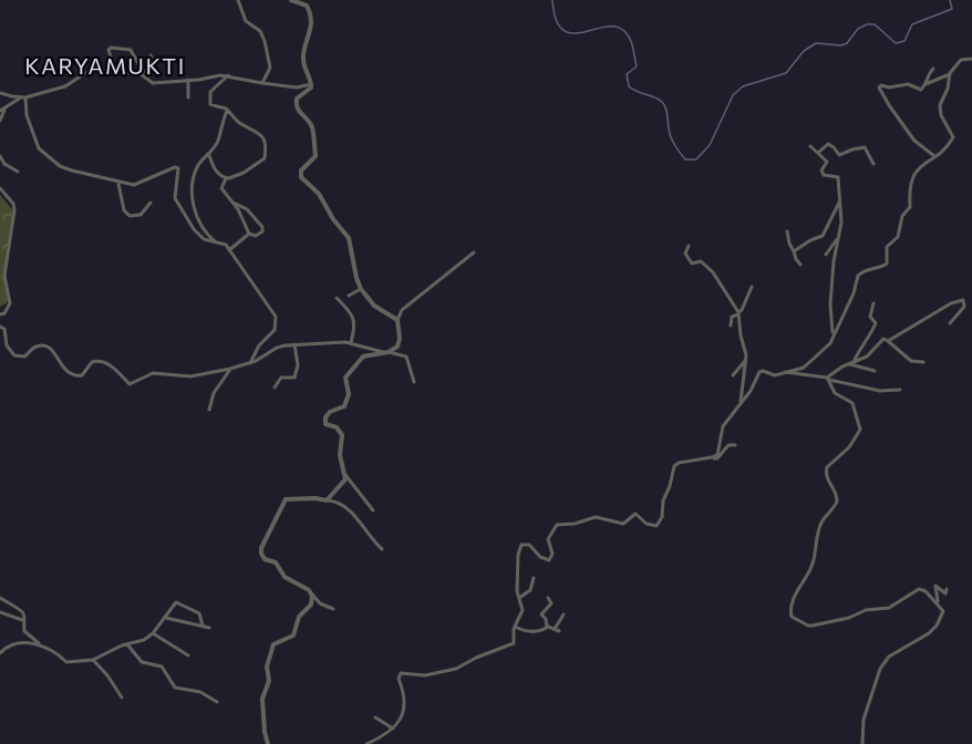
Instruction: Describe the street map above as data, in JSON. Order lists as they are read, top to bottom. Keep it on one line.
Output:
{"districts":["KARYAMUKTI"]}
